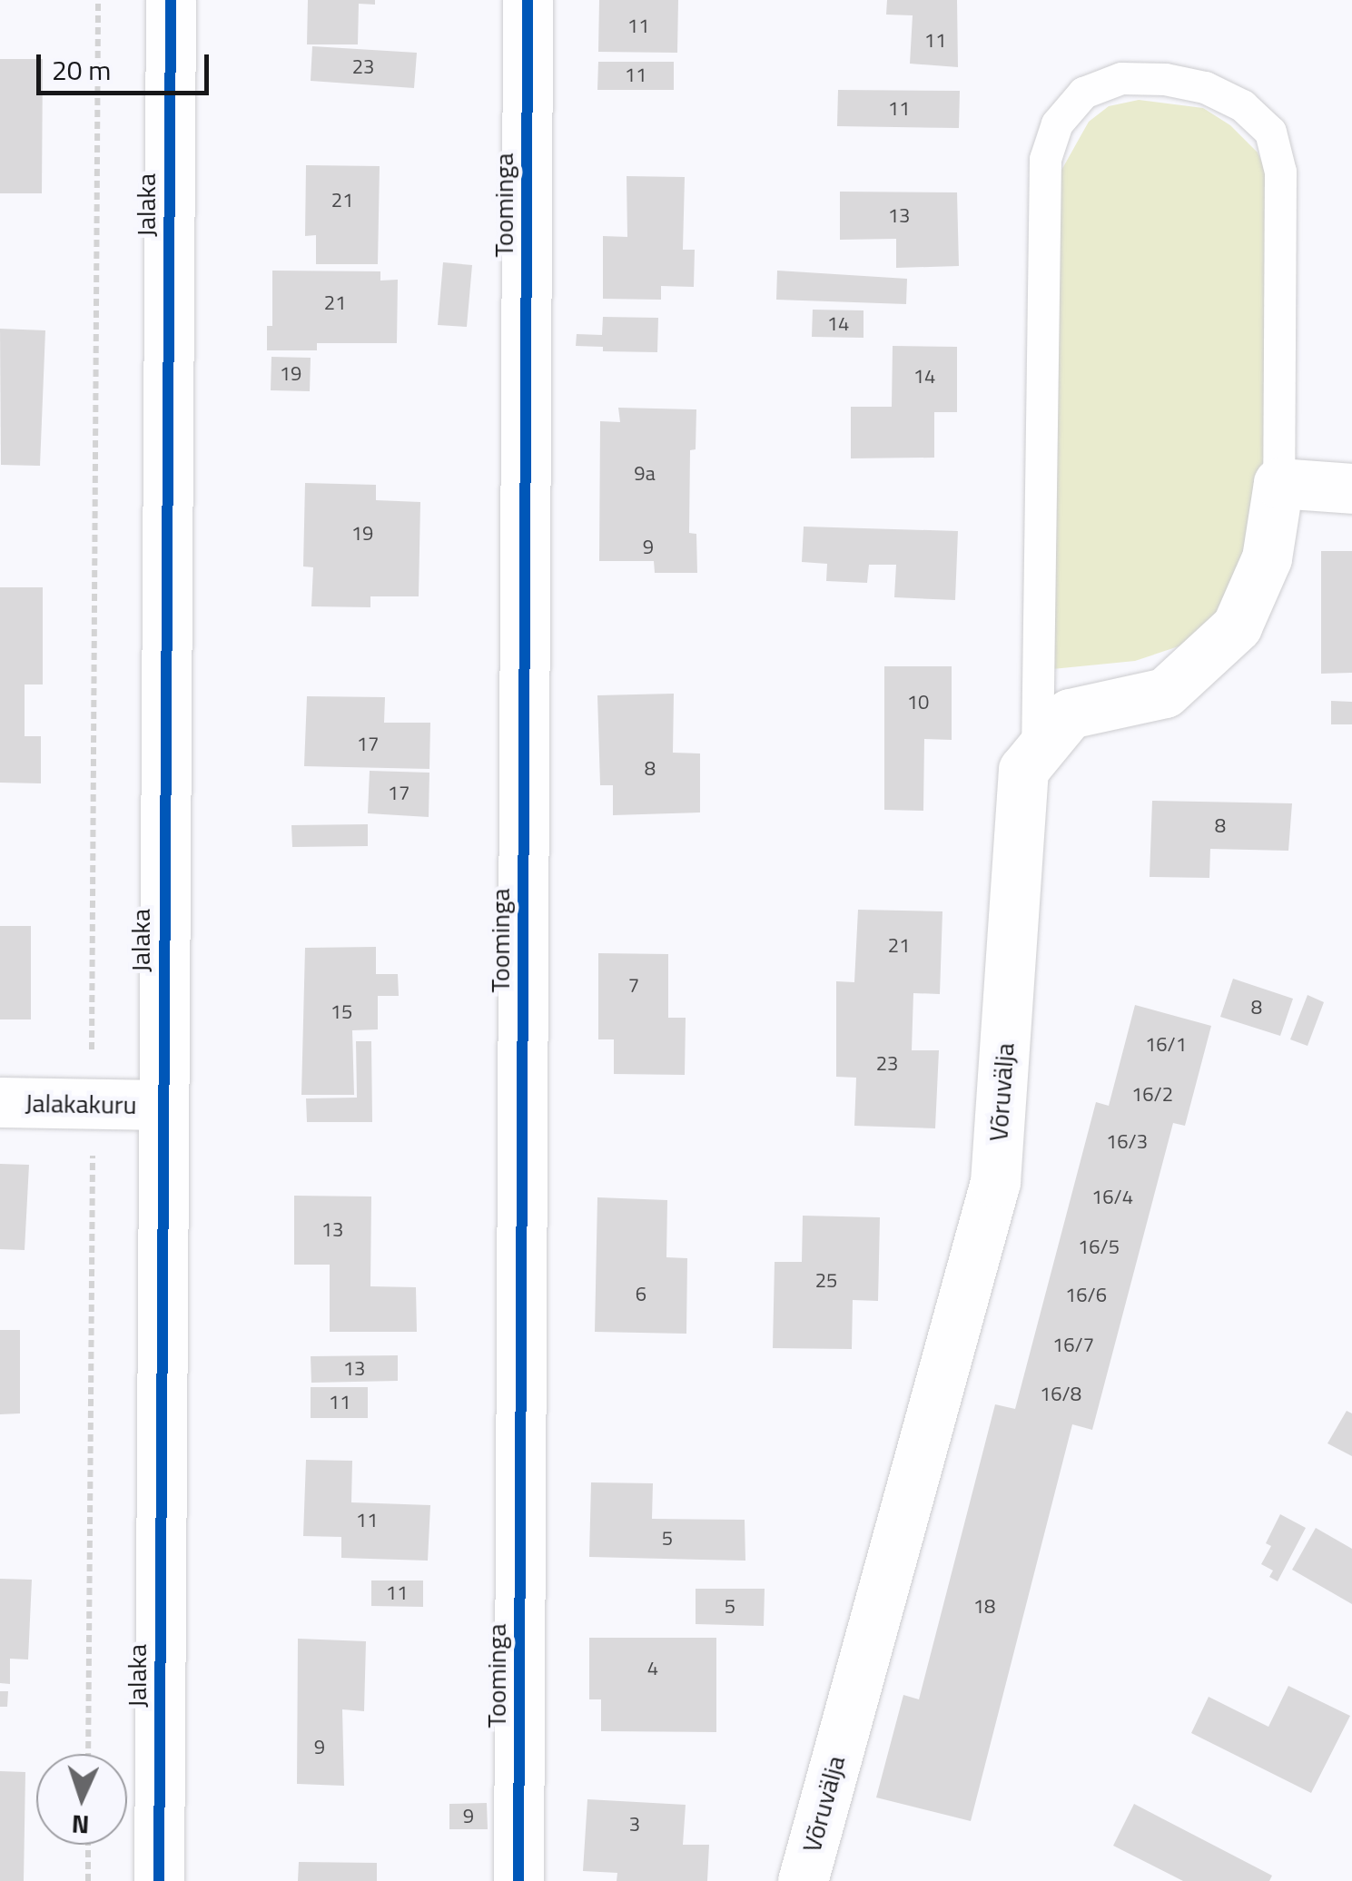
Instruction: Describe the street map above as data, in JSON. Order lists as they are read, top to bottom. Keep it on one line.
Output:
{"streets":{"street":["Jalaka","Toominga","Võruvälja","Jalakakuru"]},"crossings":[["Jalaka","Jalakakuru"]],"house_numbers":["11","11","23","11","11","21","13","21","14","19","14","9a","19","9","10","17","8","17","8","21","7","8","15","16/1","23","16/2","16/3","16/4","13","16/5","25","6","16/6","16/7","13","16/8","11","11","5","11","5","18","4","9","9","3"],"scale_bar":"20 m","north":"bottom"}
